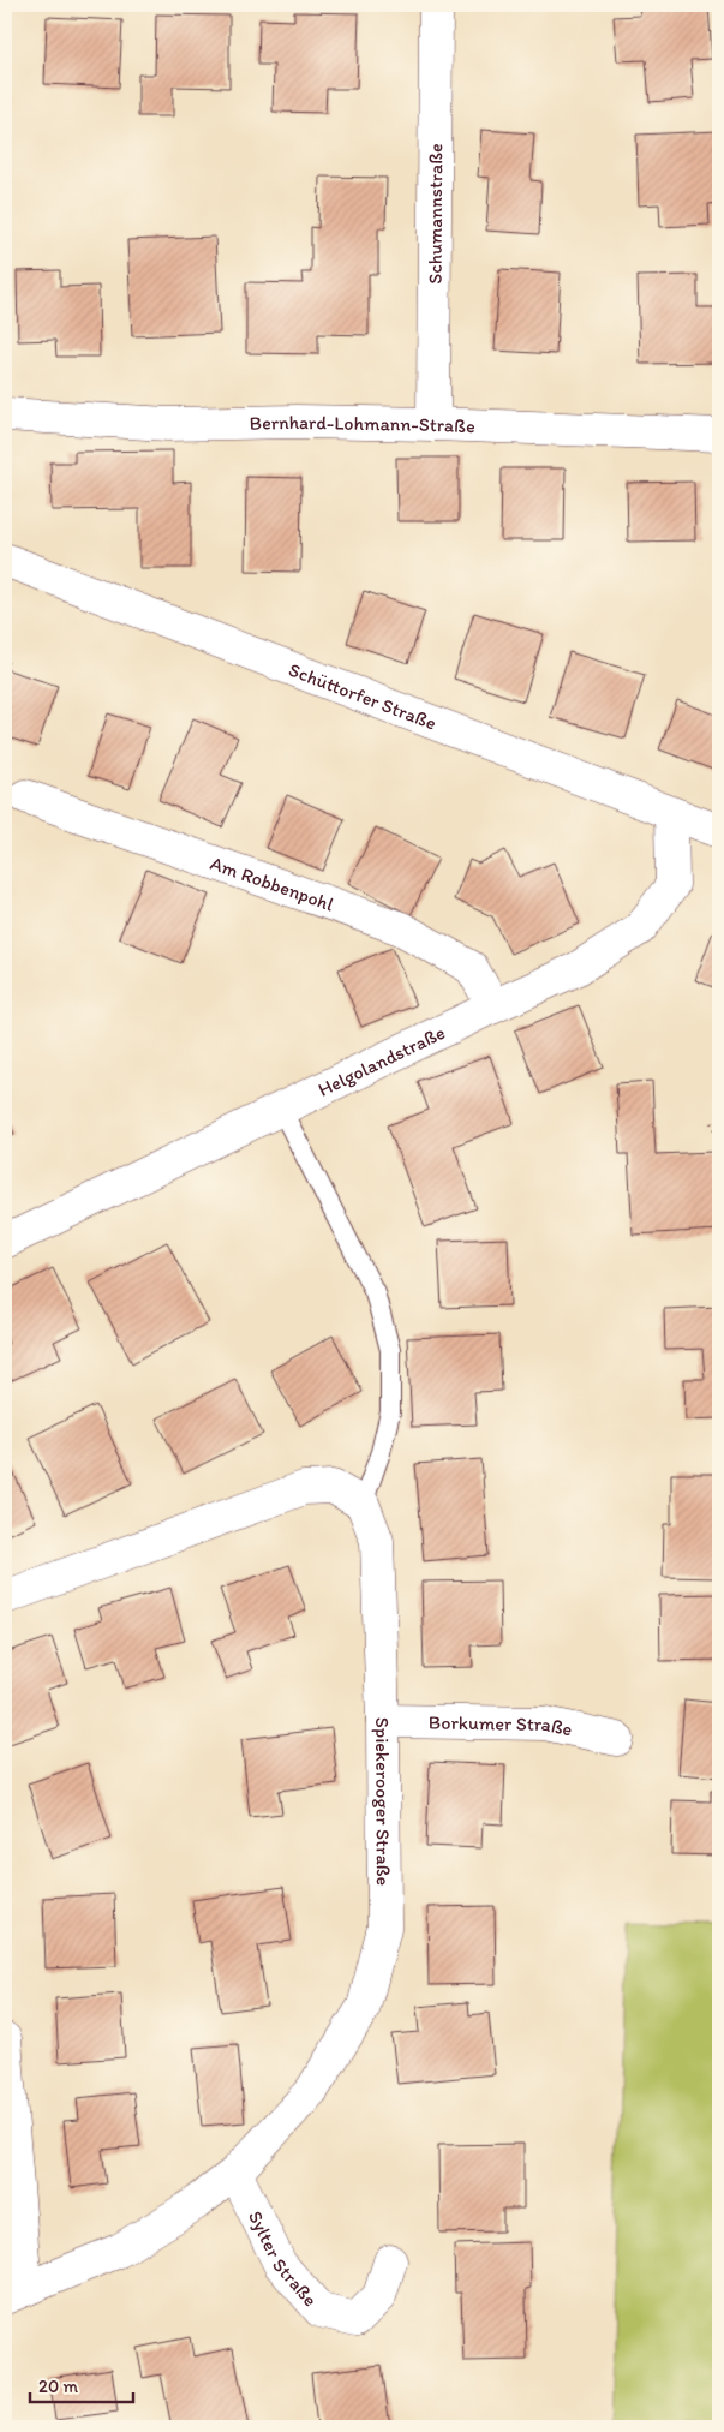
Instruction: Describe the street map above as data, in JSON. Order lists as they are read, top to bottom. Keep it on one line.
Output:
{"streets":{"street":["Schumannstraße","Bernhard-Lohmann-Straße","Schüttorfer Straße","Am Robbenpohl","Helgolandstraße","Borkumer Straße","Spiekerooger Straße","Sylter Straße"]},"crossings":[["Schumannstraße","Bernhard-Lohmann-Straße"],["Schüttorfer Straße","Helgolandstraße"],["Am Robbenpohl","Helgolandstraße"],["Borkumer Straße","Spiekerooger Straße"],["Spiekerooger Straße","Sylter Straße"]],"scale_bar":"20 m"}
